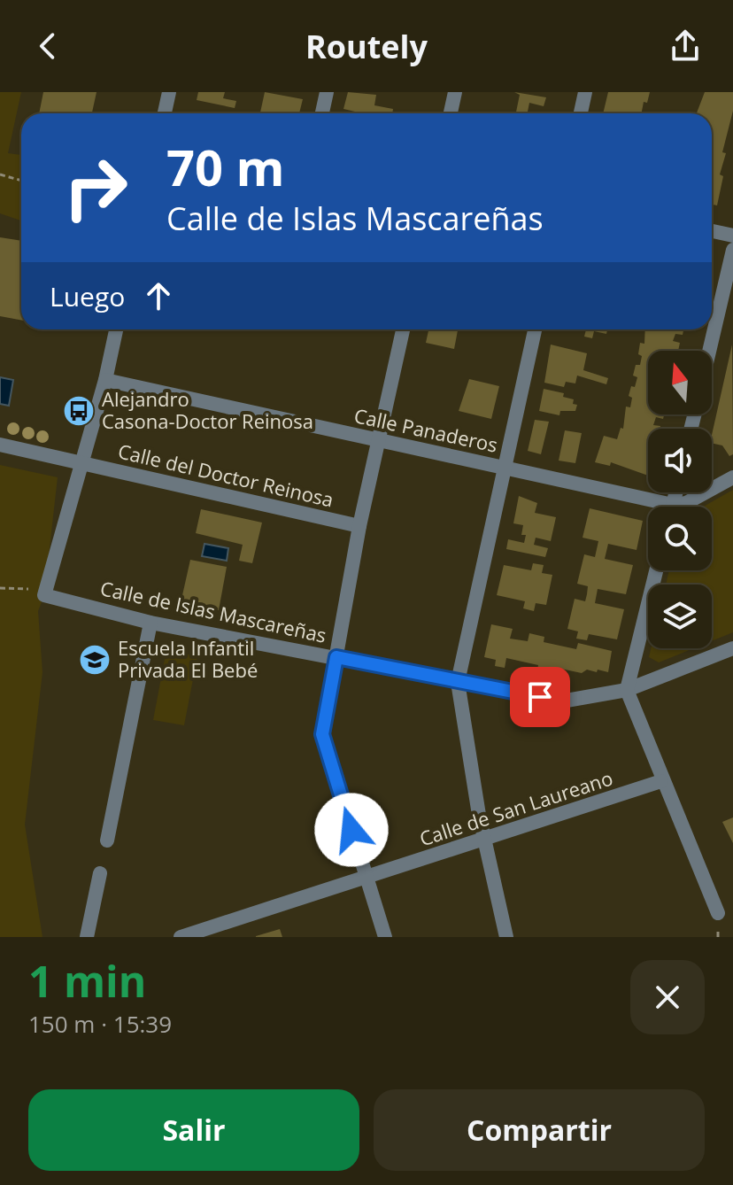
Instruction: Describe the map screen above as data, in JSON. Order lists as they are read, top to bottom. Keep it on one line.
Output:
{"streets":{"street":["Calle Panaderos","Calle del Doctor Reinosa","Calle de Islas Mascareñas","Calle de San Laureano"]},"places":{"bus stop":["Alejandro Casona-Doctor Reinosa"],"school or university":["Escuela Infantil Privada El Bebé"]},"north":"top","page":{"header":"Routely","turn":["70 m","Calle de Islas Mascareñas"],"then":"Luego","heading":["1 min","150 m · 15:39"],"buttons":["Salir","Compartir"]}}
